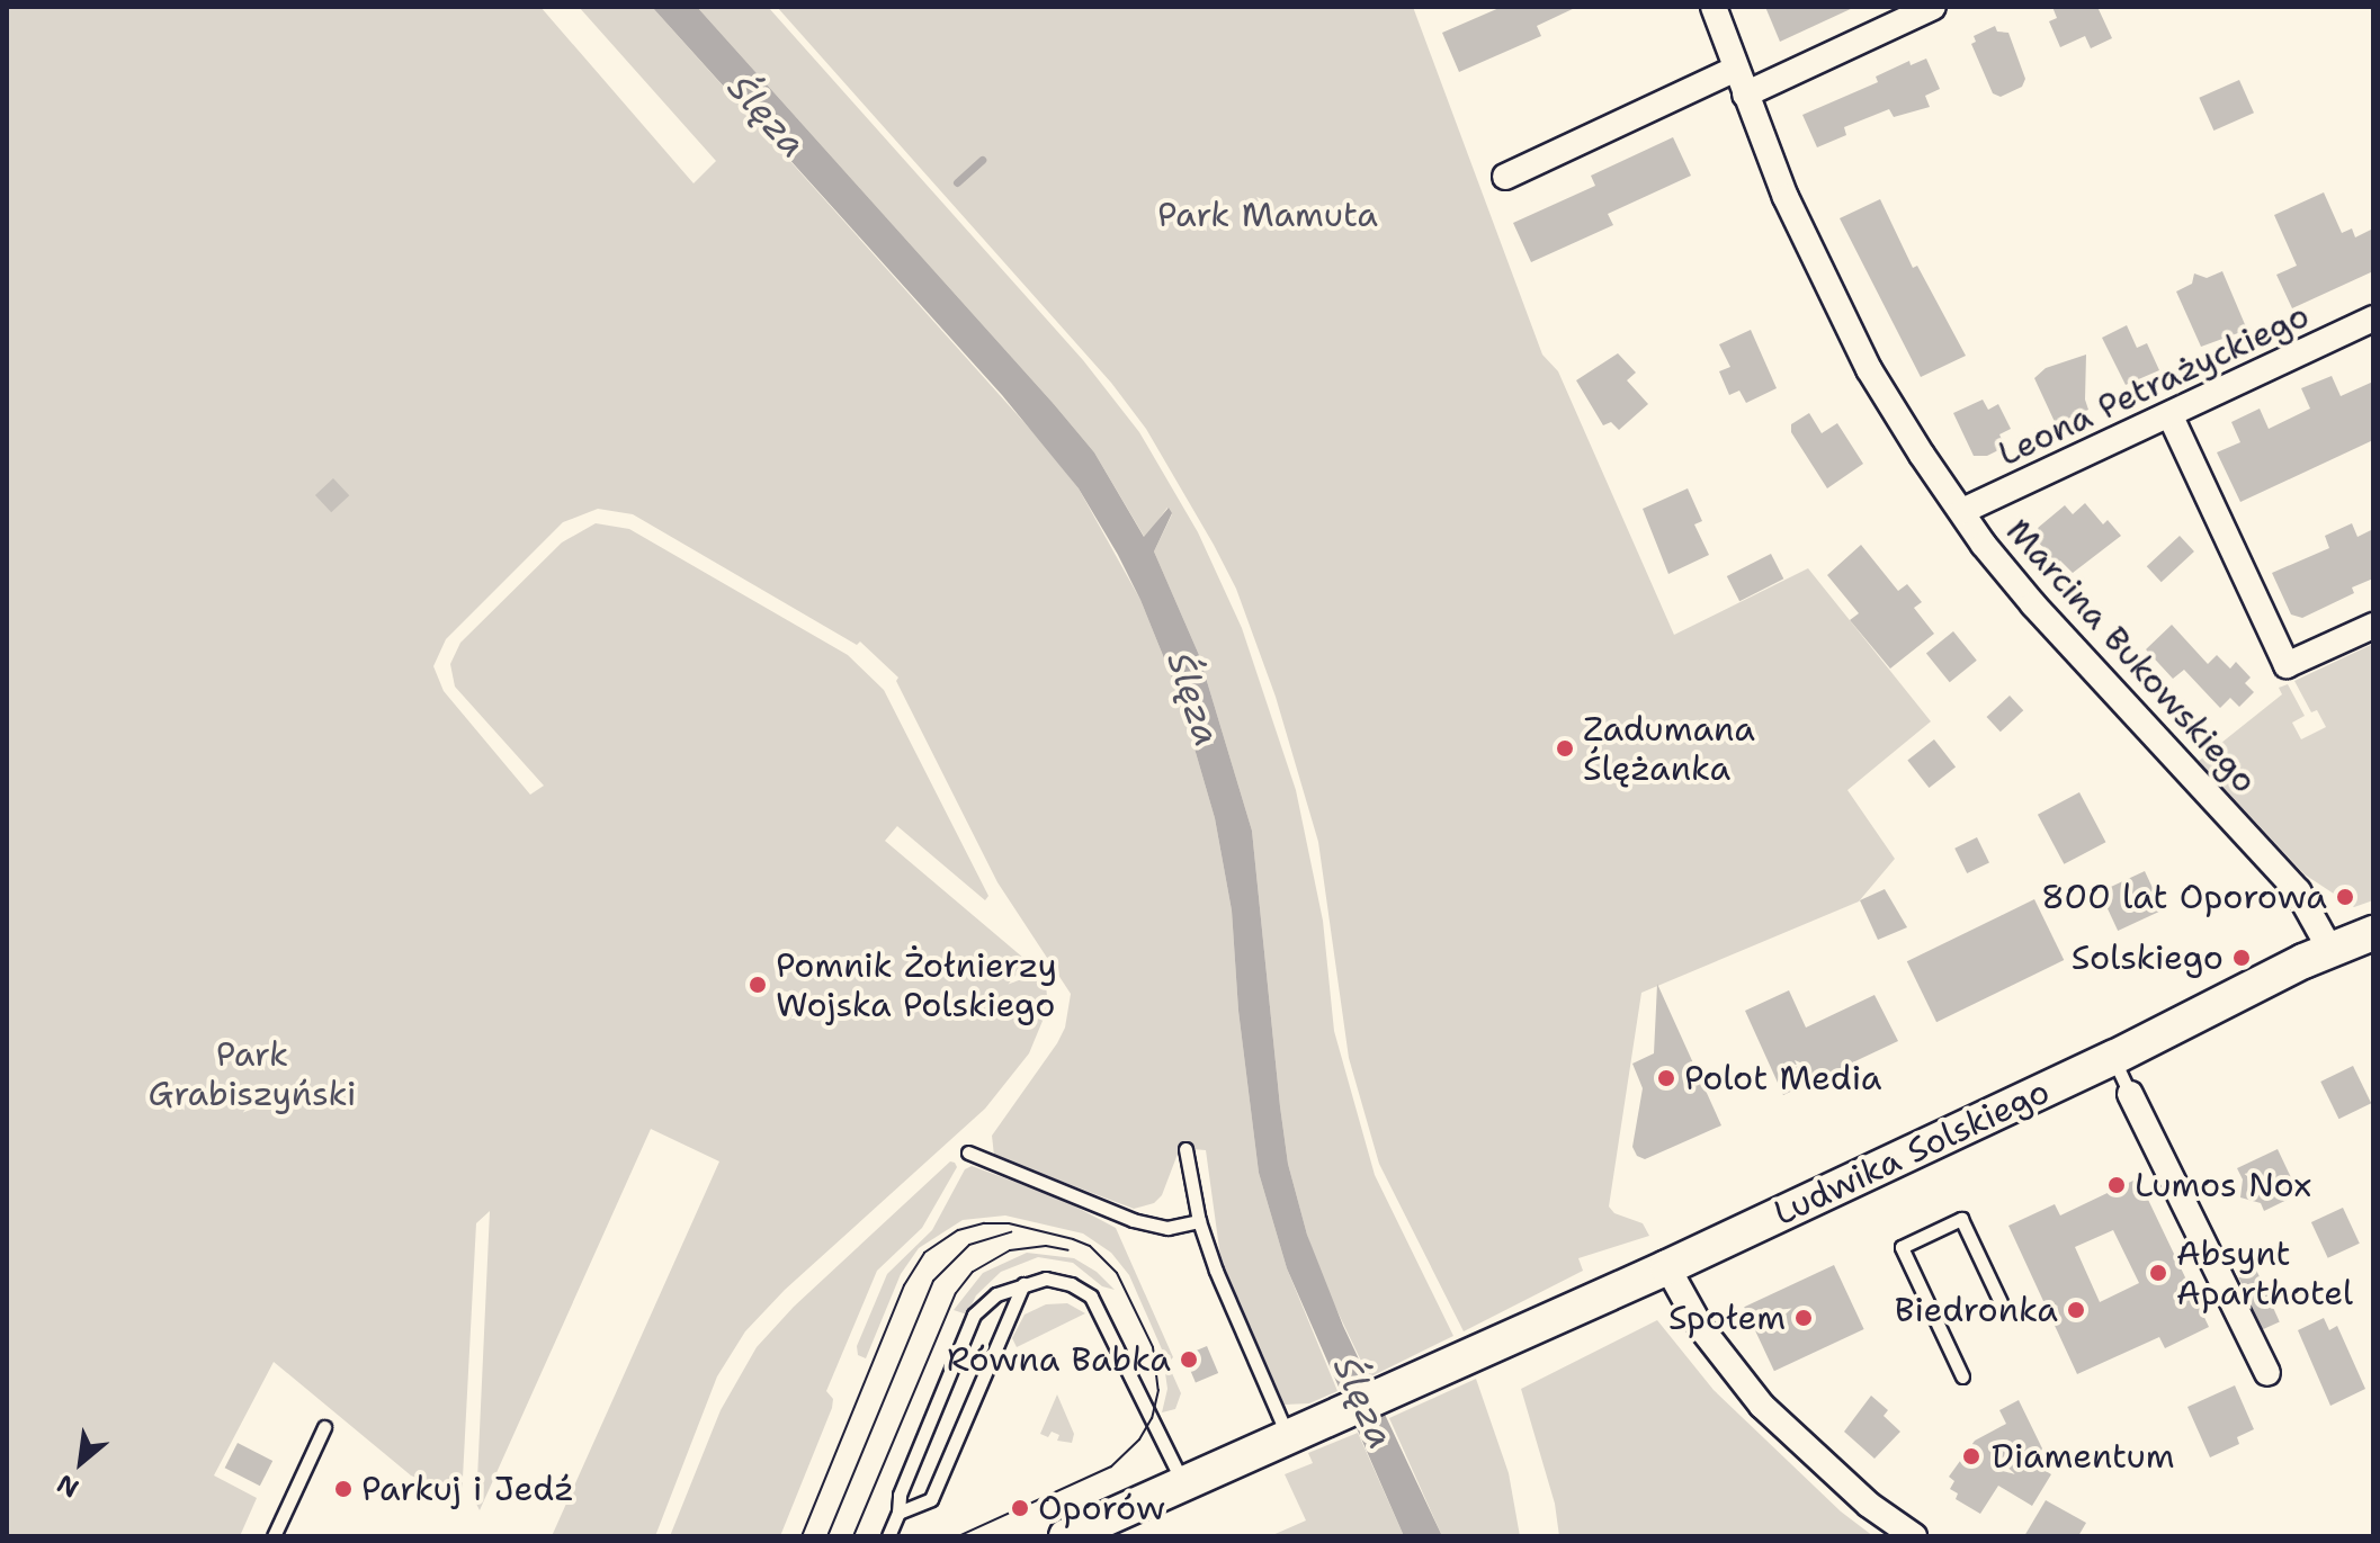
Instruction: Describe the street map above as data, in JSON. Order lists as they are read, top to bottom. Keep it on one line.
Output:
{"streets":{"main road":["Ludwika Solskiego"],"street":["Leona Petrażyckiego","Marcina Bukowskiego"]},"crossings":[["Leona Petrażyckiego","Marcina Bukowskiego"],["Marcina Bukowskiego","Ludwika Solskiego"]],"water":["Ślęza"],"parks":["Park Mamuta","Park Grabiszyński"],"places":["Zadumana Ślężanka","800 lat Oporowa","Solskiego","Pomnik Żołnierzy Wojska Polskiego","Polot Media","Lumos Nox","Absynt Aparthotel","Biedronka","Społem","Równa Babka","Diamentum","Parkuj i Jedź","Oporów"],"north":"bottom left"}
